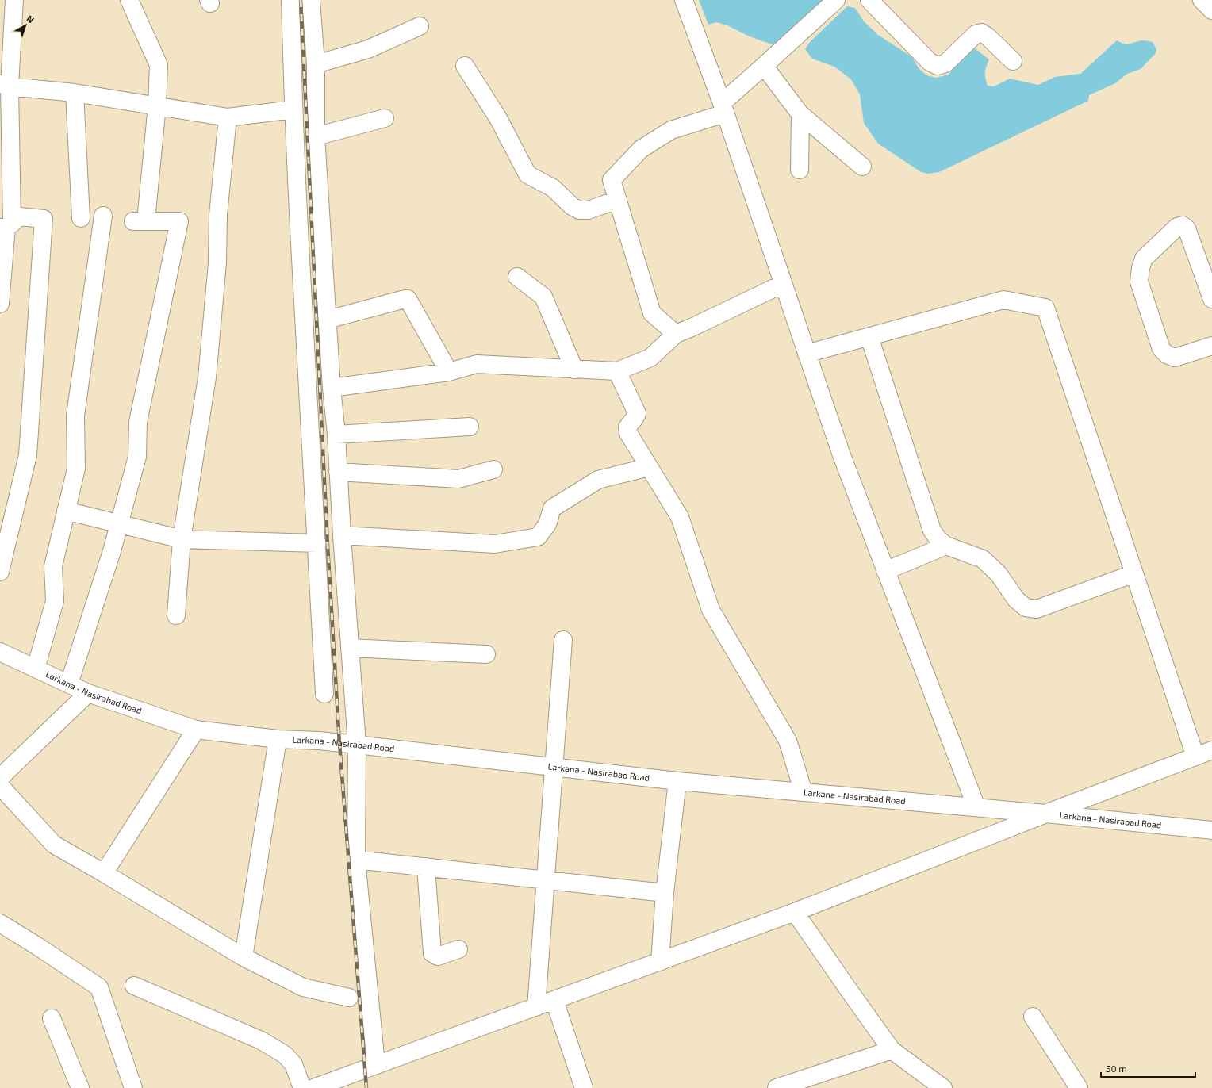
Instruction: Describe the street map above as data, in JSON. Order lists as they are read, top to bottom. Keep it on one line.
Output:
{"streets":{"street":["Larkana - Nasirabad Road"]},"scale_bar":"50 m","north":"top right"}
